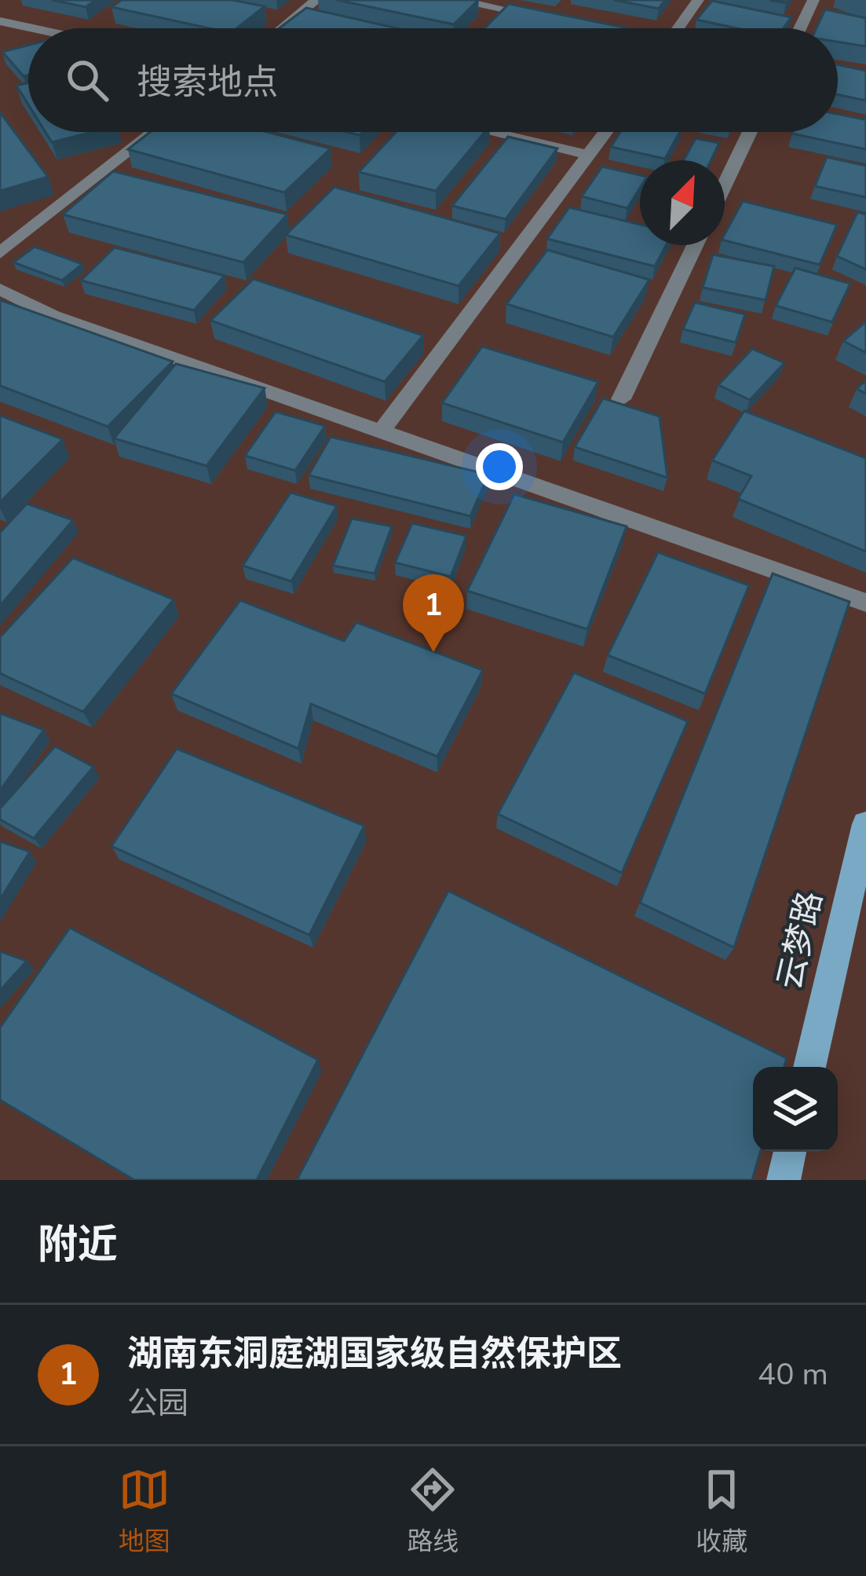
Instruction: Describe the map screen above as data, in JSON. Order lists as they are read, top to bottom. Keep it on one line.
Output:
{"streets":{"main road":["云梦路"]},"north":"top right","page":{"search":"搜索地点","pins":"1","heading":"附近","list":[{"mark":"1","name":"湖南东洞庭湖国家级自然保护区","note":"公园","value":"40 m"}],"nav":["地图","路线","收藏"]}}
